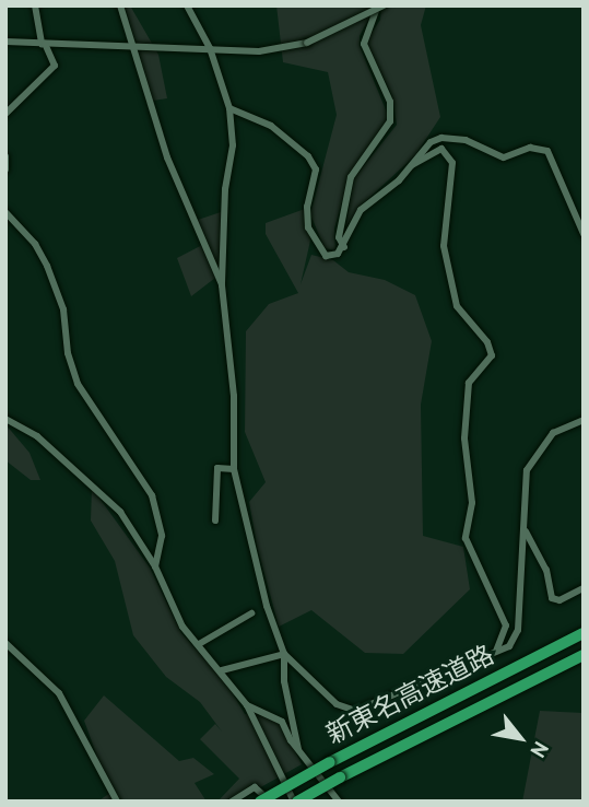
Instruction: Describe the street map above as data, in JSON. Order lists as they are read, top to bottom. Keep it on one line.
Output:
{"streets":{"highway":["新東名高速道路"]},"north":"bottom right"}
